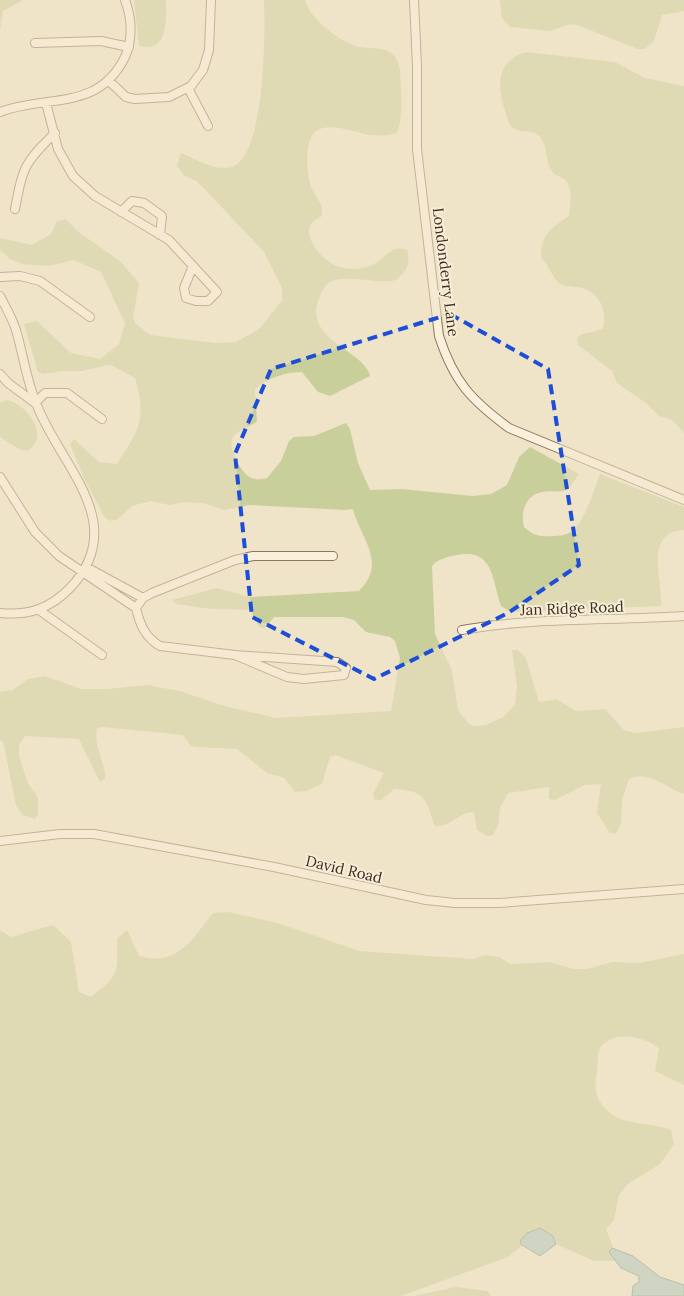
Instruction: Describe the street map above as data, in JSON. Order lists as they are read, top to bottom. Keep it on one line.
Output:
{"streets":{"street":["Londonderry Lane","Jan Ridge Road","David Road"]}}
